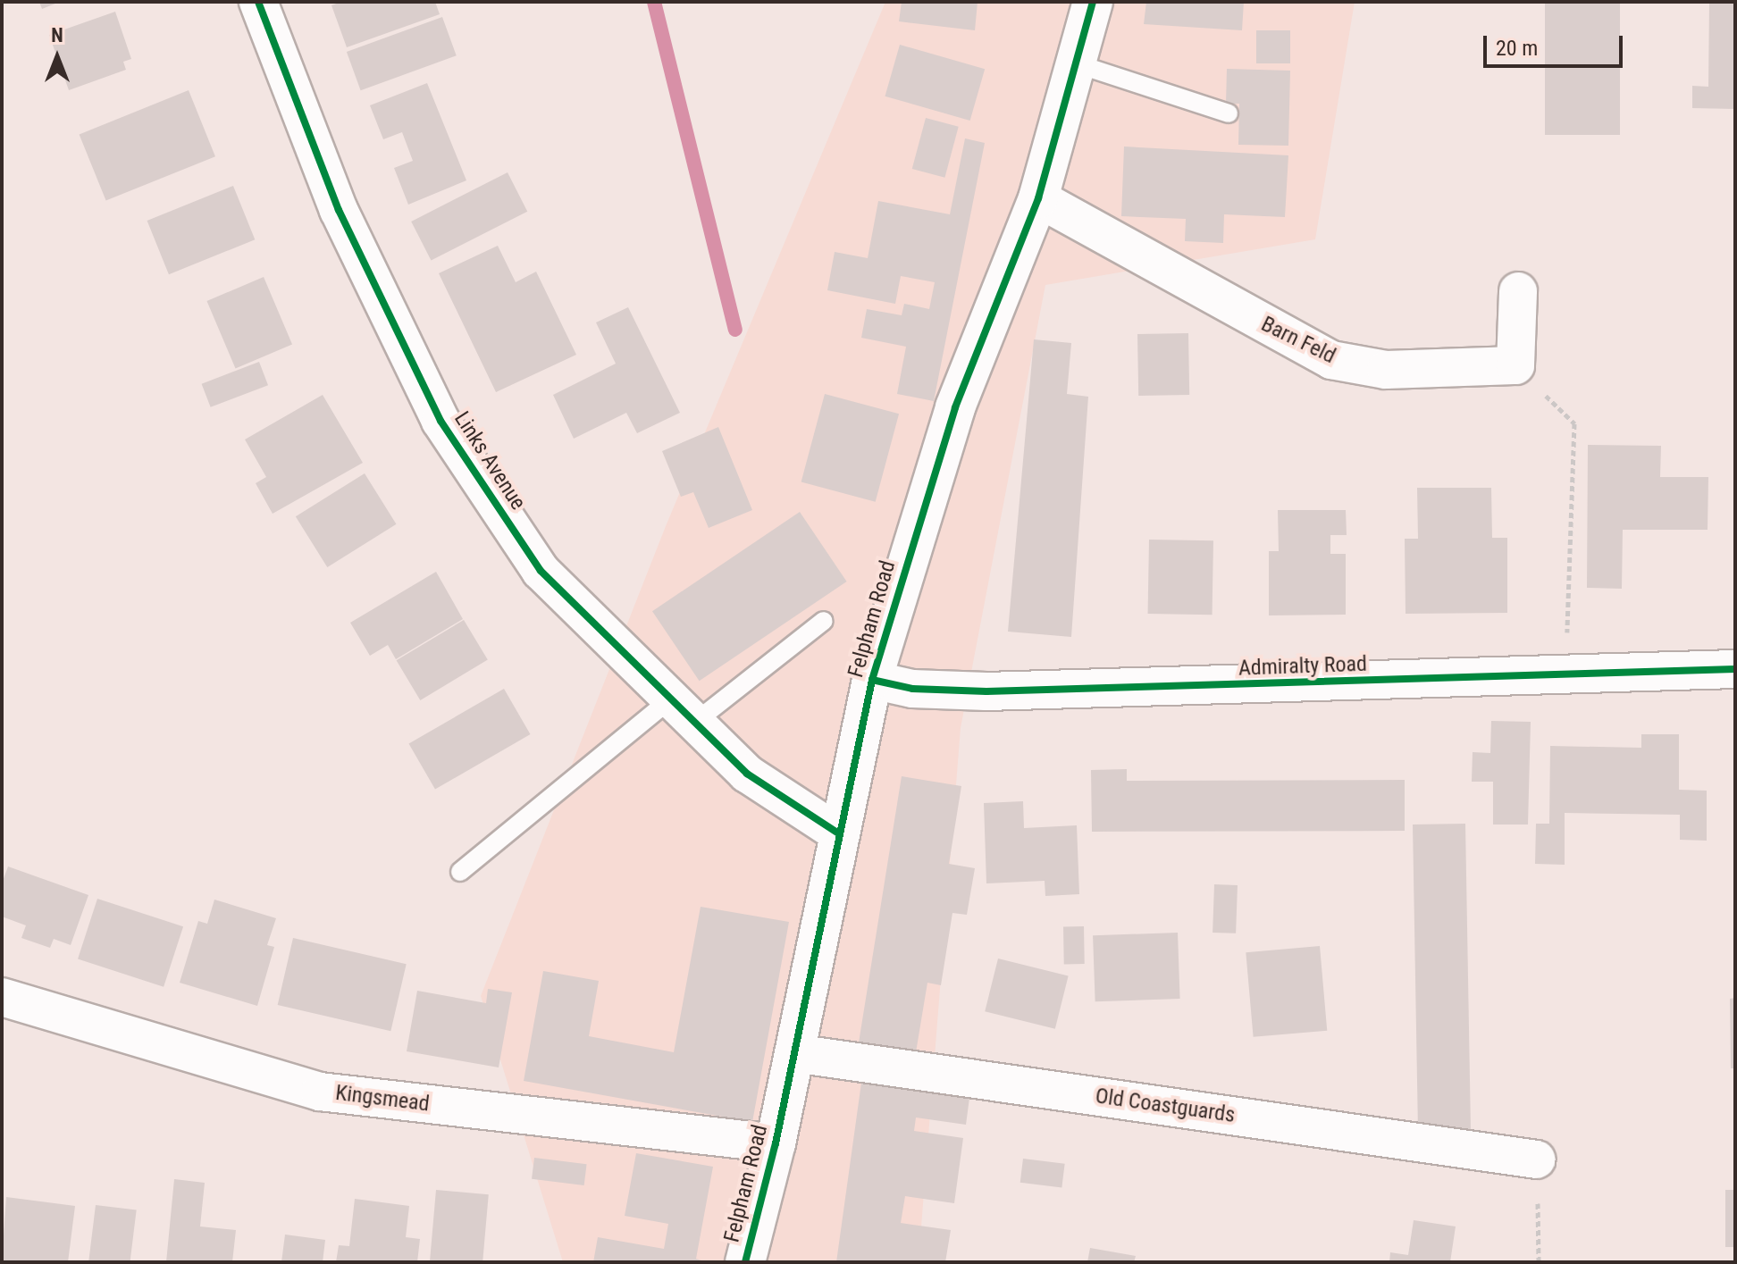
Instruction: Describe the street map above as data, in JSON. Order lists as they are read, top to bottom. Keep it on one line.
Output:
{"streets":{"street":["Barn Feld","Links Avenue","Felpham Road","Admiralty Road","Kingsmead","Old Coastguards"]},"crossings":[["Barn Feld","Felpham Road"],["Links Avenue","Felpham Road"],["Felpham Road","Admiralty Road"],["Felpham Road","Kingsmead"],["Felpham Road","Old Coastguards"]],"scale_bar":"20 m","north":"top"}
